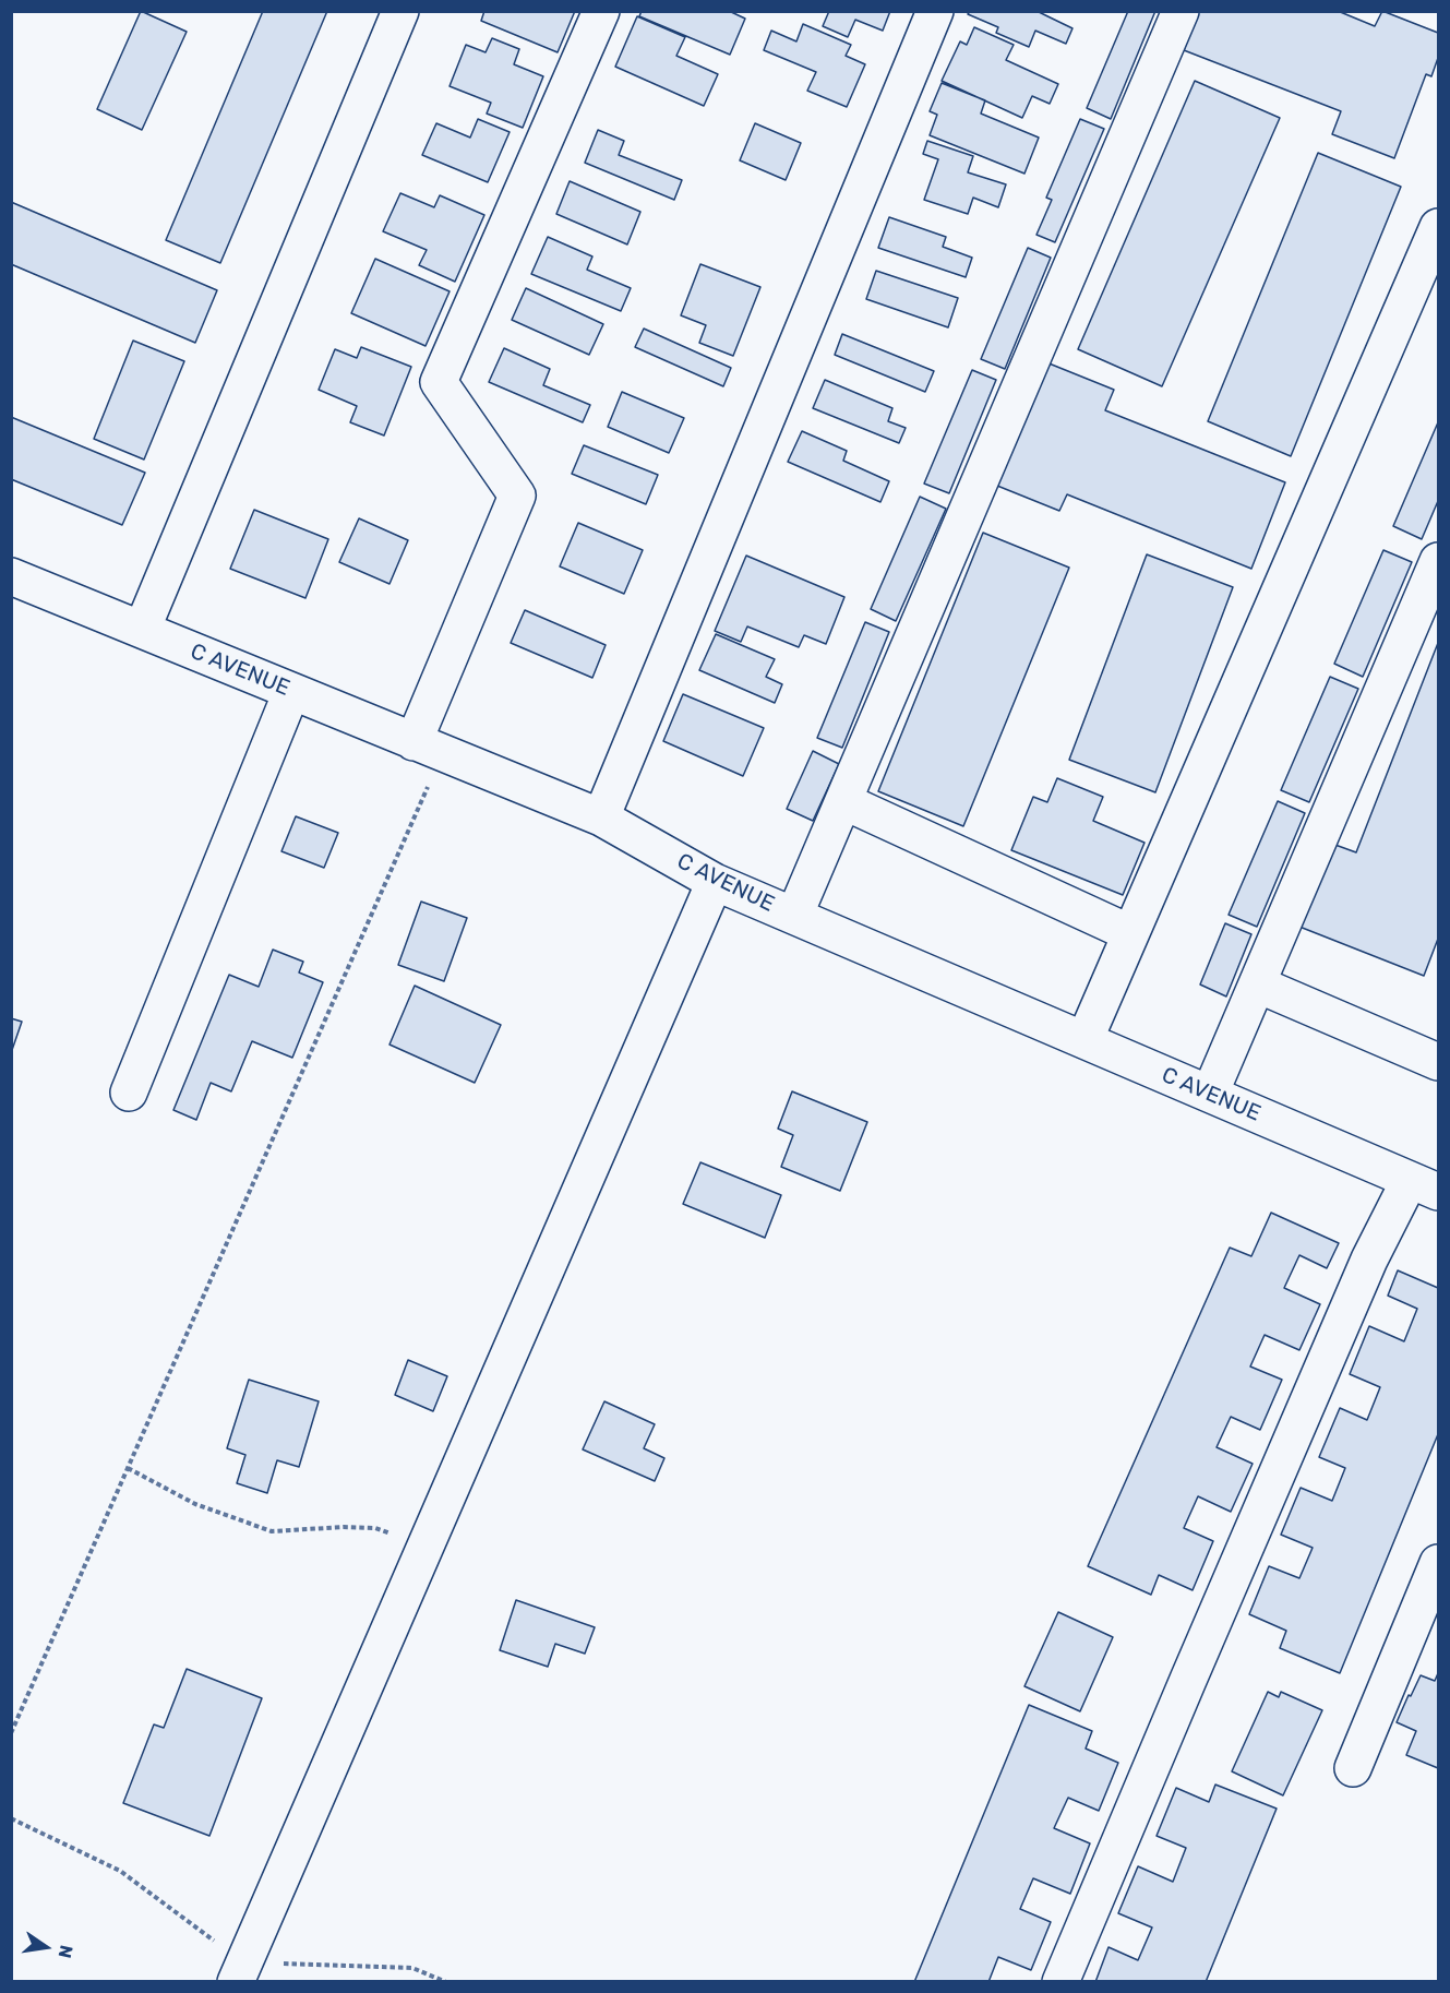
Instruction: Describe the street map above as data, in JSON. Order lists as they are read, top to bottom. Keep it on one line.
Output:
{"streets":{"street":["C AVENUE"]},"north":"right"}
